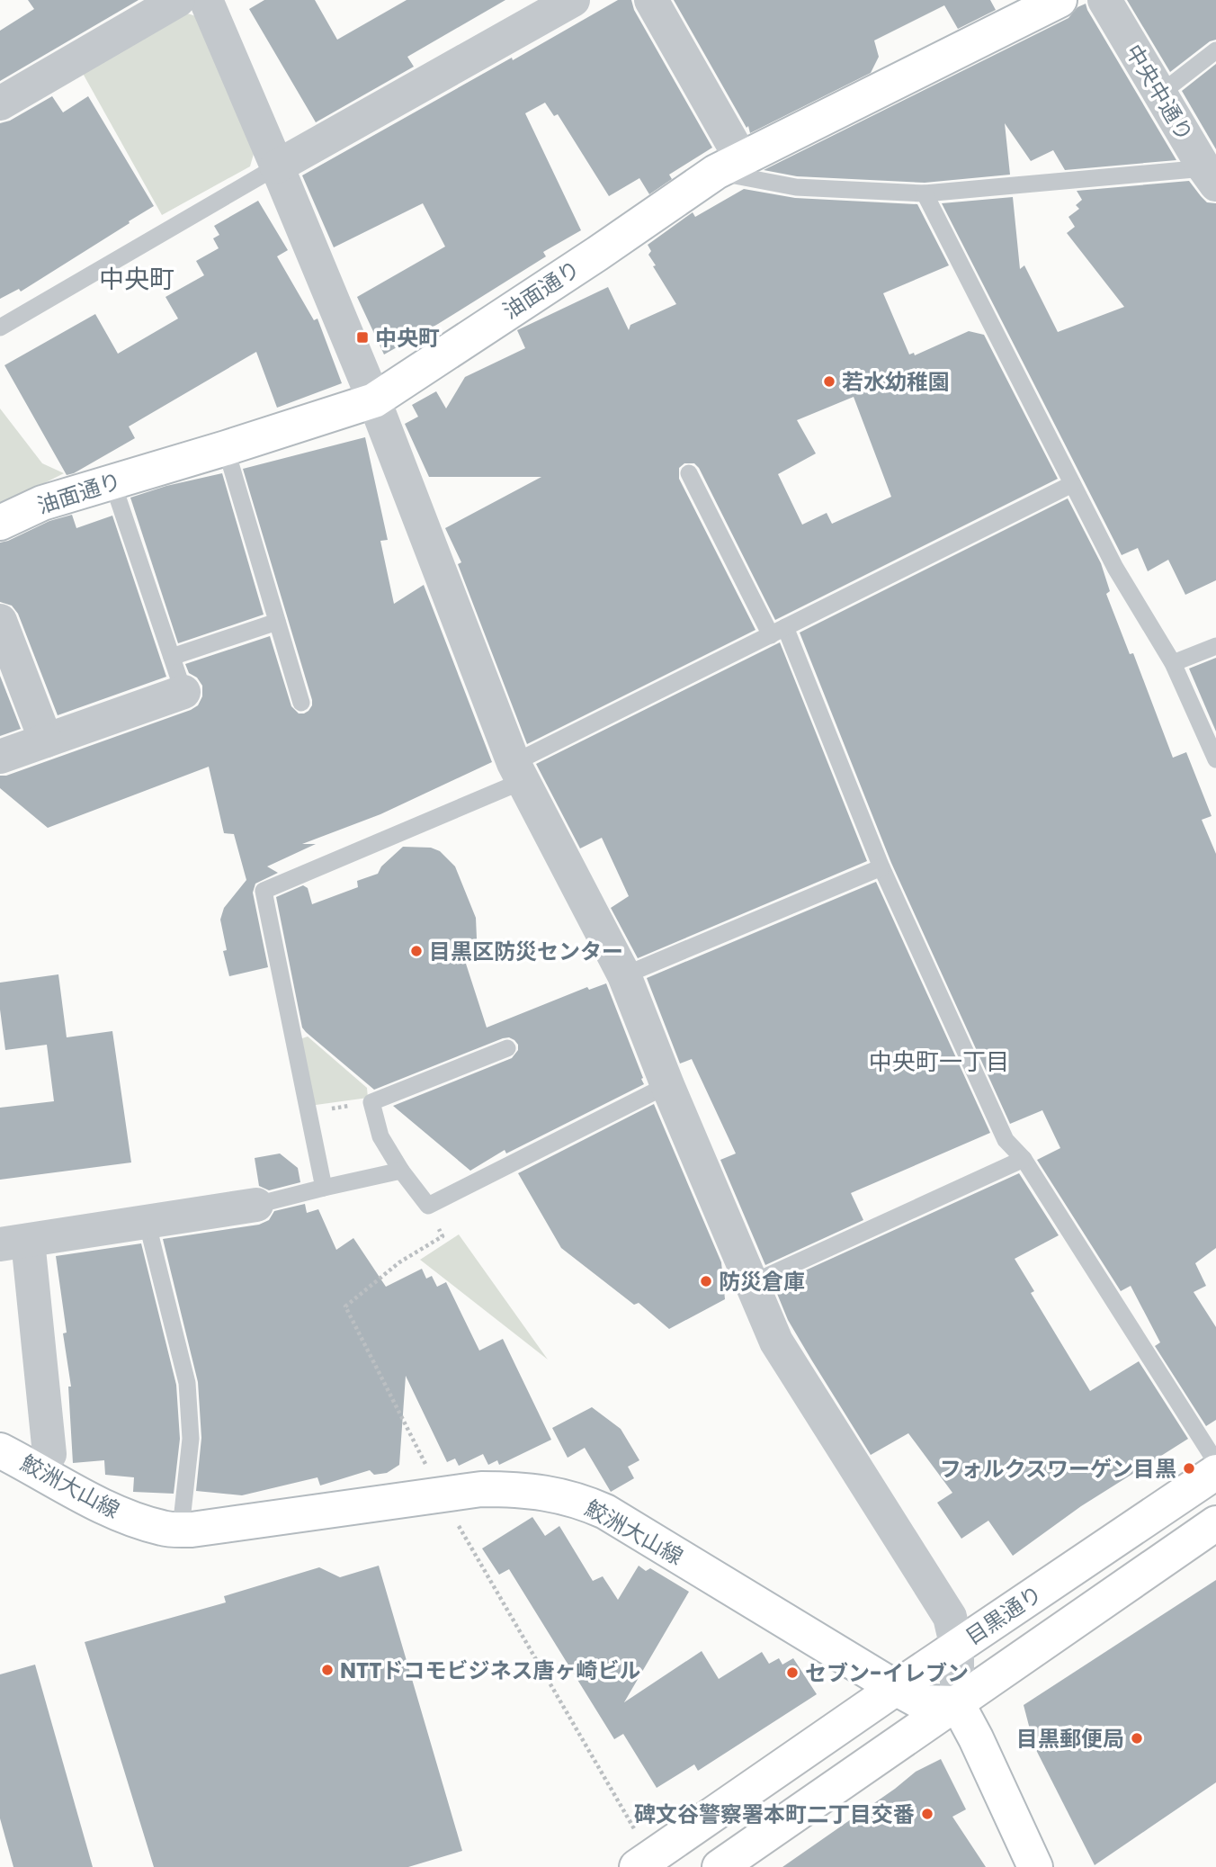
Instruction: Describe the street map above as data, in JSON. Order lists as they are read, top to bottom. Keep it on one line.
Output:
{"streets":{"main road":["油面通り","鮫洲大山線","目黒通り"],"street":["中央中通り"]},"crossings":[["鮫洲大山線","目黒通り"]],"districts":["中央町","中央町一丁目"],"places":{"transit":["中央町"],"other":["若水幼稚園","目黒区防災センター","防災倉庫","フォルクスワーゲン目黒","NTTドコモビジネス唐ヶ崎ビル","セブン-イレブン","目黒郵便局","碑文谷警察署本町二丁目交番"]}}
